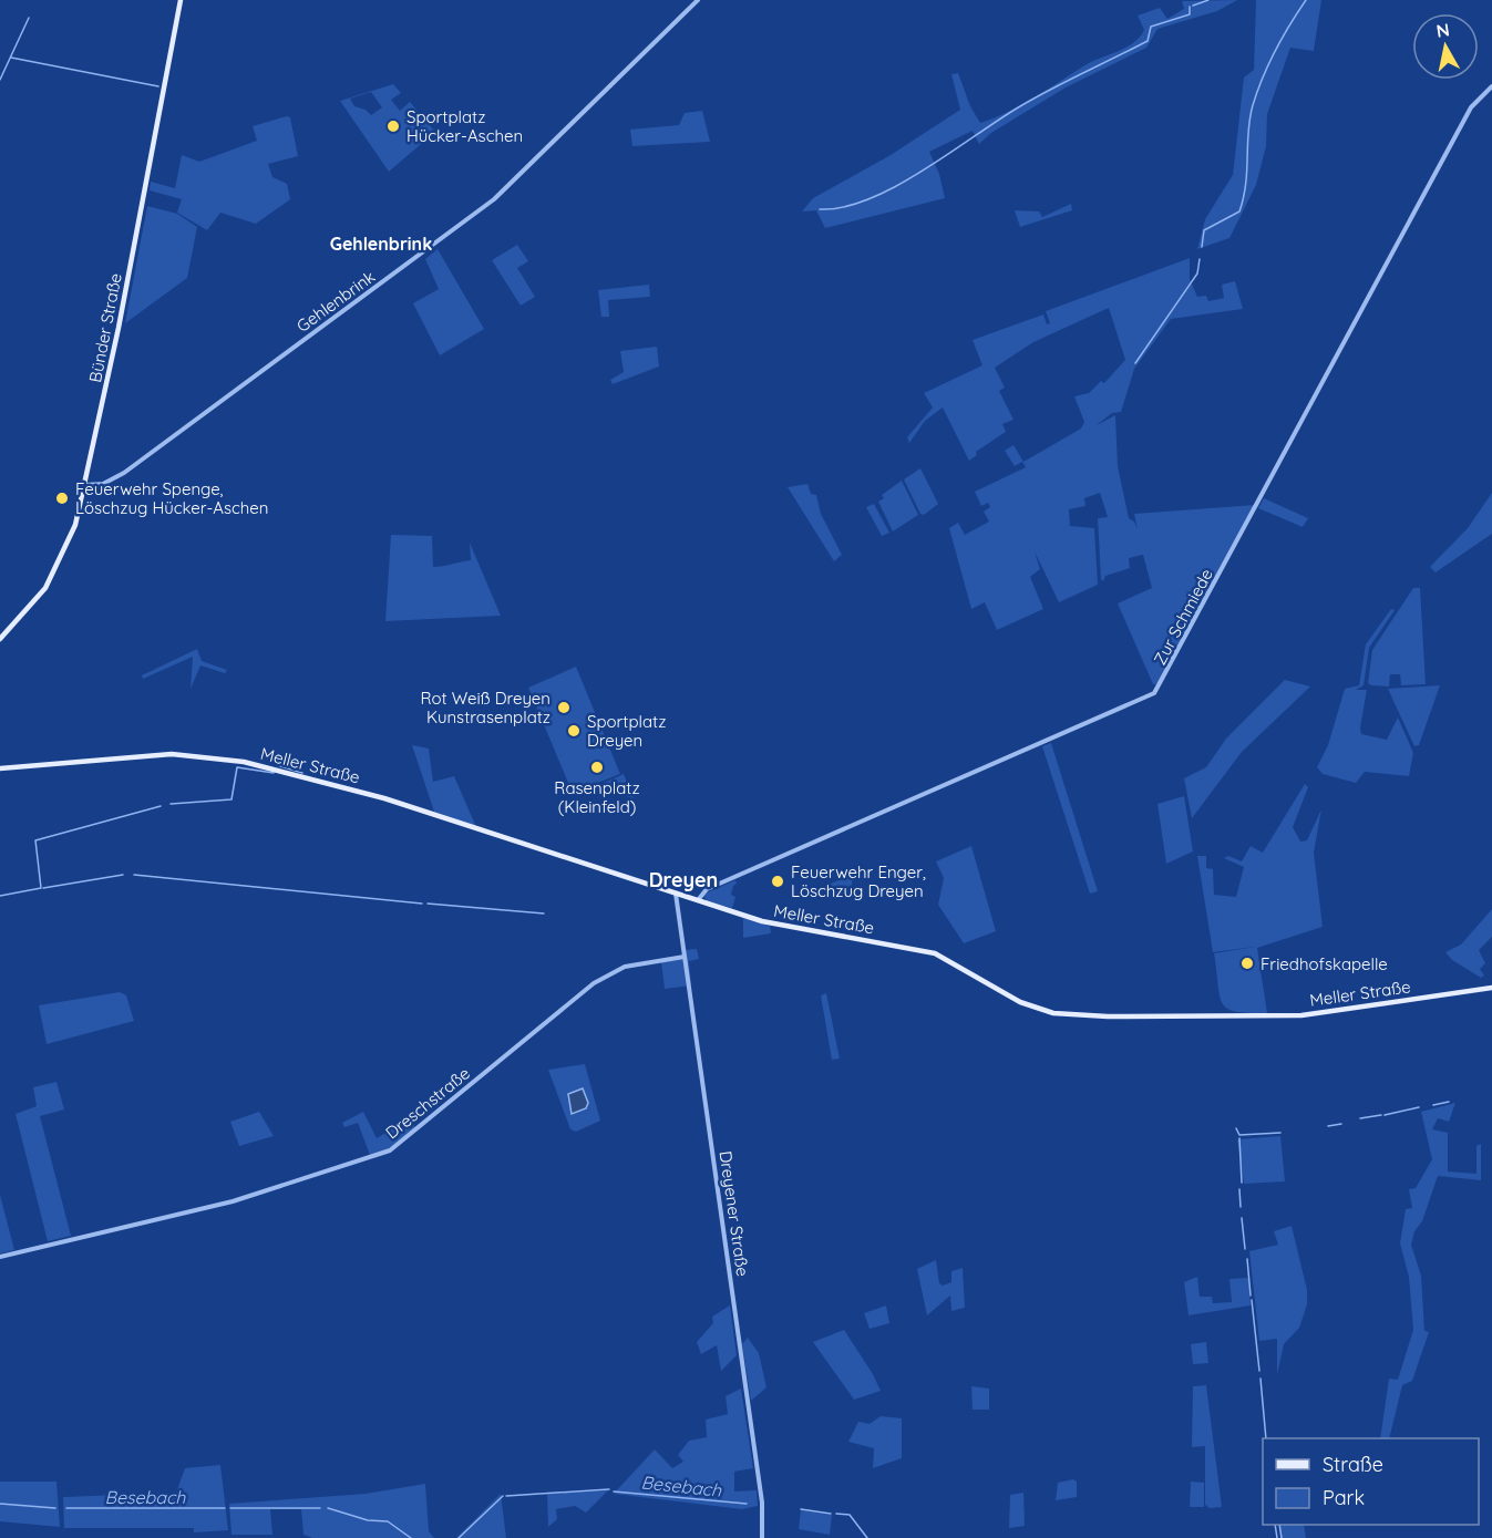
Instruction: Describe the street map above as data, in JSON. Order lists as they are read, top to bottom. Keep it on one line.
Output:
{"streets":{"main road":["Bünder Straße","Meller Straße"],"street":["Gehlenbrink","Zur Schmiede","Dreschstraße","Dreyener Straße"]},"crossings":[["Gehlenbrink","Bünder Straße"],["Zur Schmiede","Meller Straße"],["Meller Straße","Dreyener Straße"],["Dreschstraße","Dreyener Straße"]],"districts":["Gehlenbrink","Dreyen"],"water":["Besebach"],"places":["Sportplatz Hücker-Aschen","Feuerwehr Spenge, Löschzug Hücker-Aschen","Rot Weiß Dreyen Kunstrasenplatz","Sportplatz Dreyen","Rasenplatz (Kleinfeld)","Feuerwehr Enger, Löschzug Dreyen","Friedhofskapelle"],"legend":["Straße","Park"],"north":"top"}
